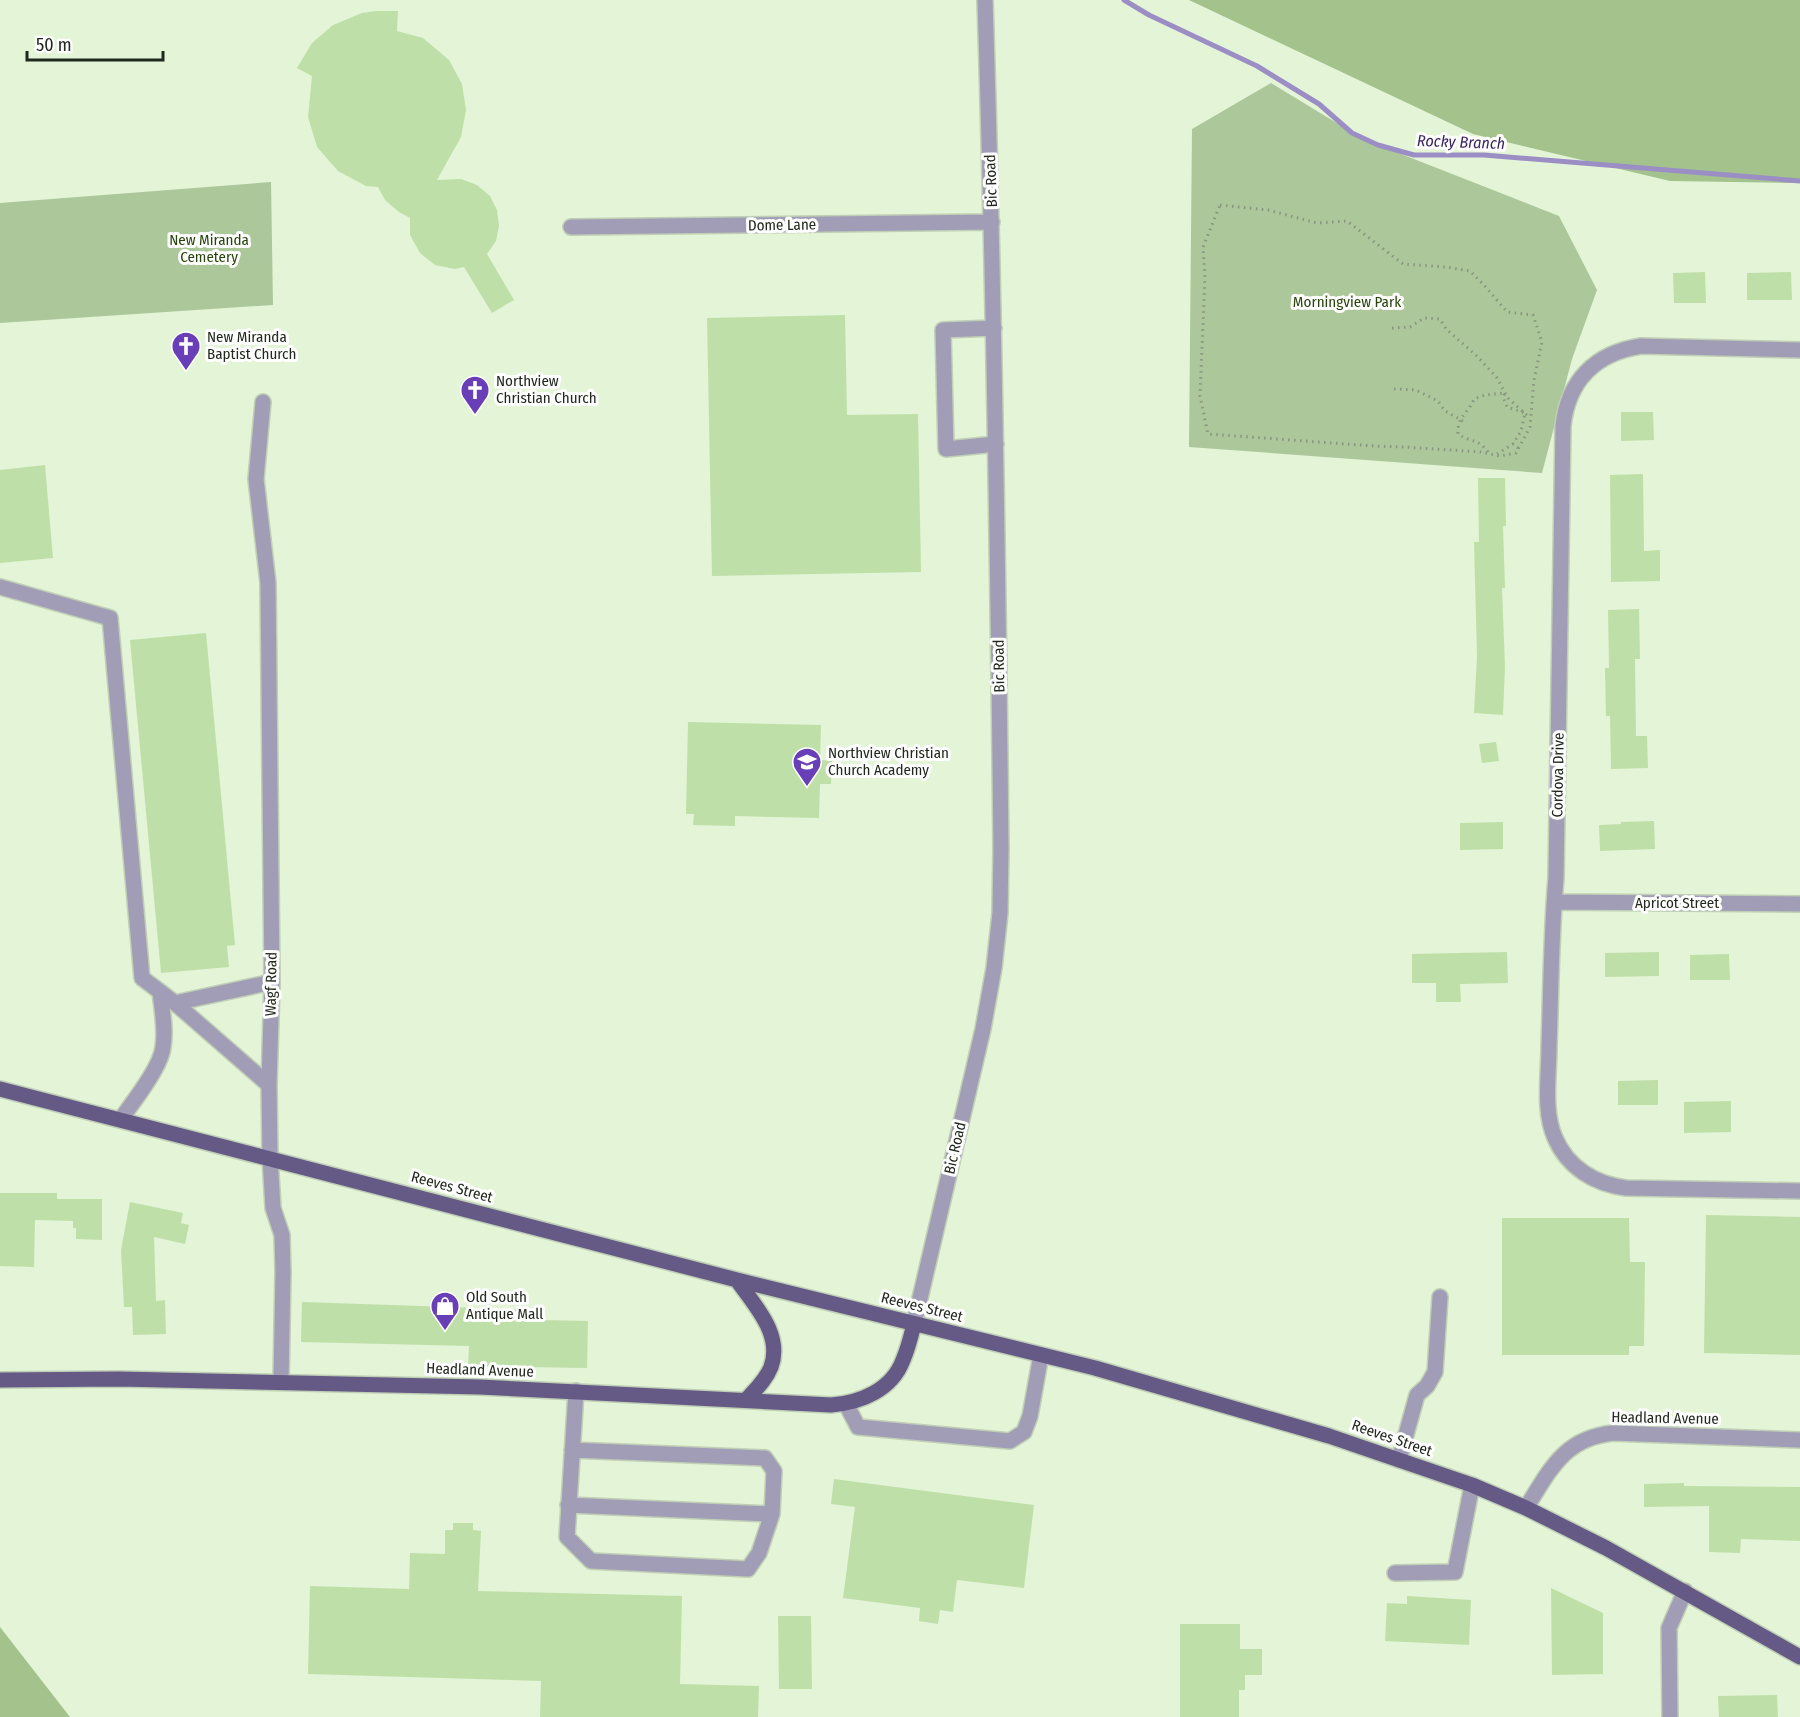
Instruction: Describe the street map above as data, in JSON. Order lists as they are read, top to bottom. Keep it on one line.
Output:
{"streets":{"main road":["Reeves Street","Headland Avenue"],"street":["Bic Road","Dome Lane","Cordova Drive","Apricot Street","Wagf Road"]},"crossings":[["Bic Road","Dome Lane"],["Bic Road","Reeves Street"],["Bic Road","Headland Avenue"],["Cordova Drive","Apricot Street"],["Wagf Road","Reeves Street"],["Wagf Road","Headland Avenue"],["Reeves Street","Headland Avenue"]],"water":["Rocky Branch"],"parks":["New Miranda Cemetery","Morningview Park"],"places":{"church":["New Miranda Baptist Church","Northview Christian Church"],"school or university":["Northview Christian Church Academy"],"shop":["Old South Antique Mall"]},"scale_bar":"50 m"}
